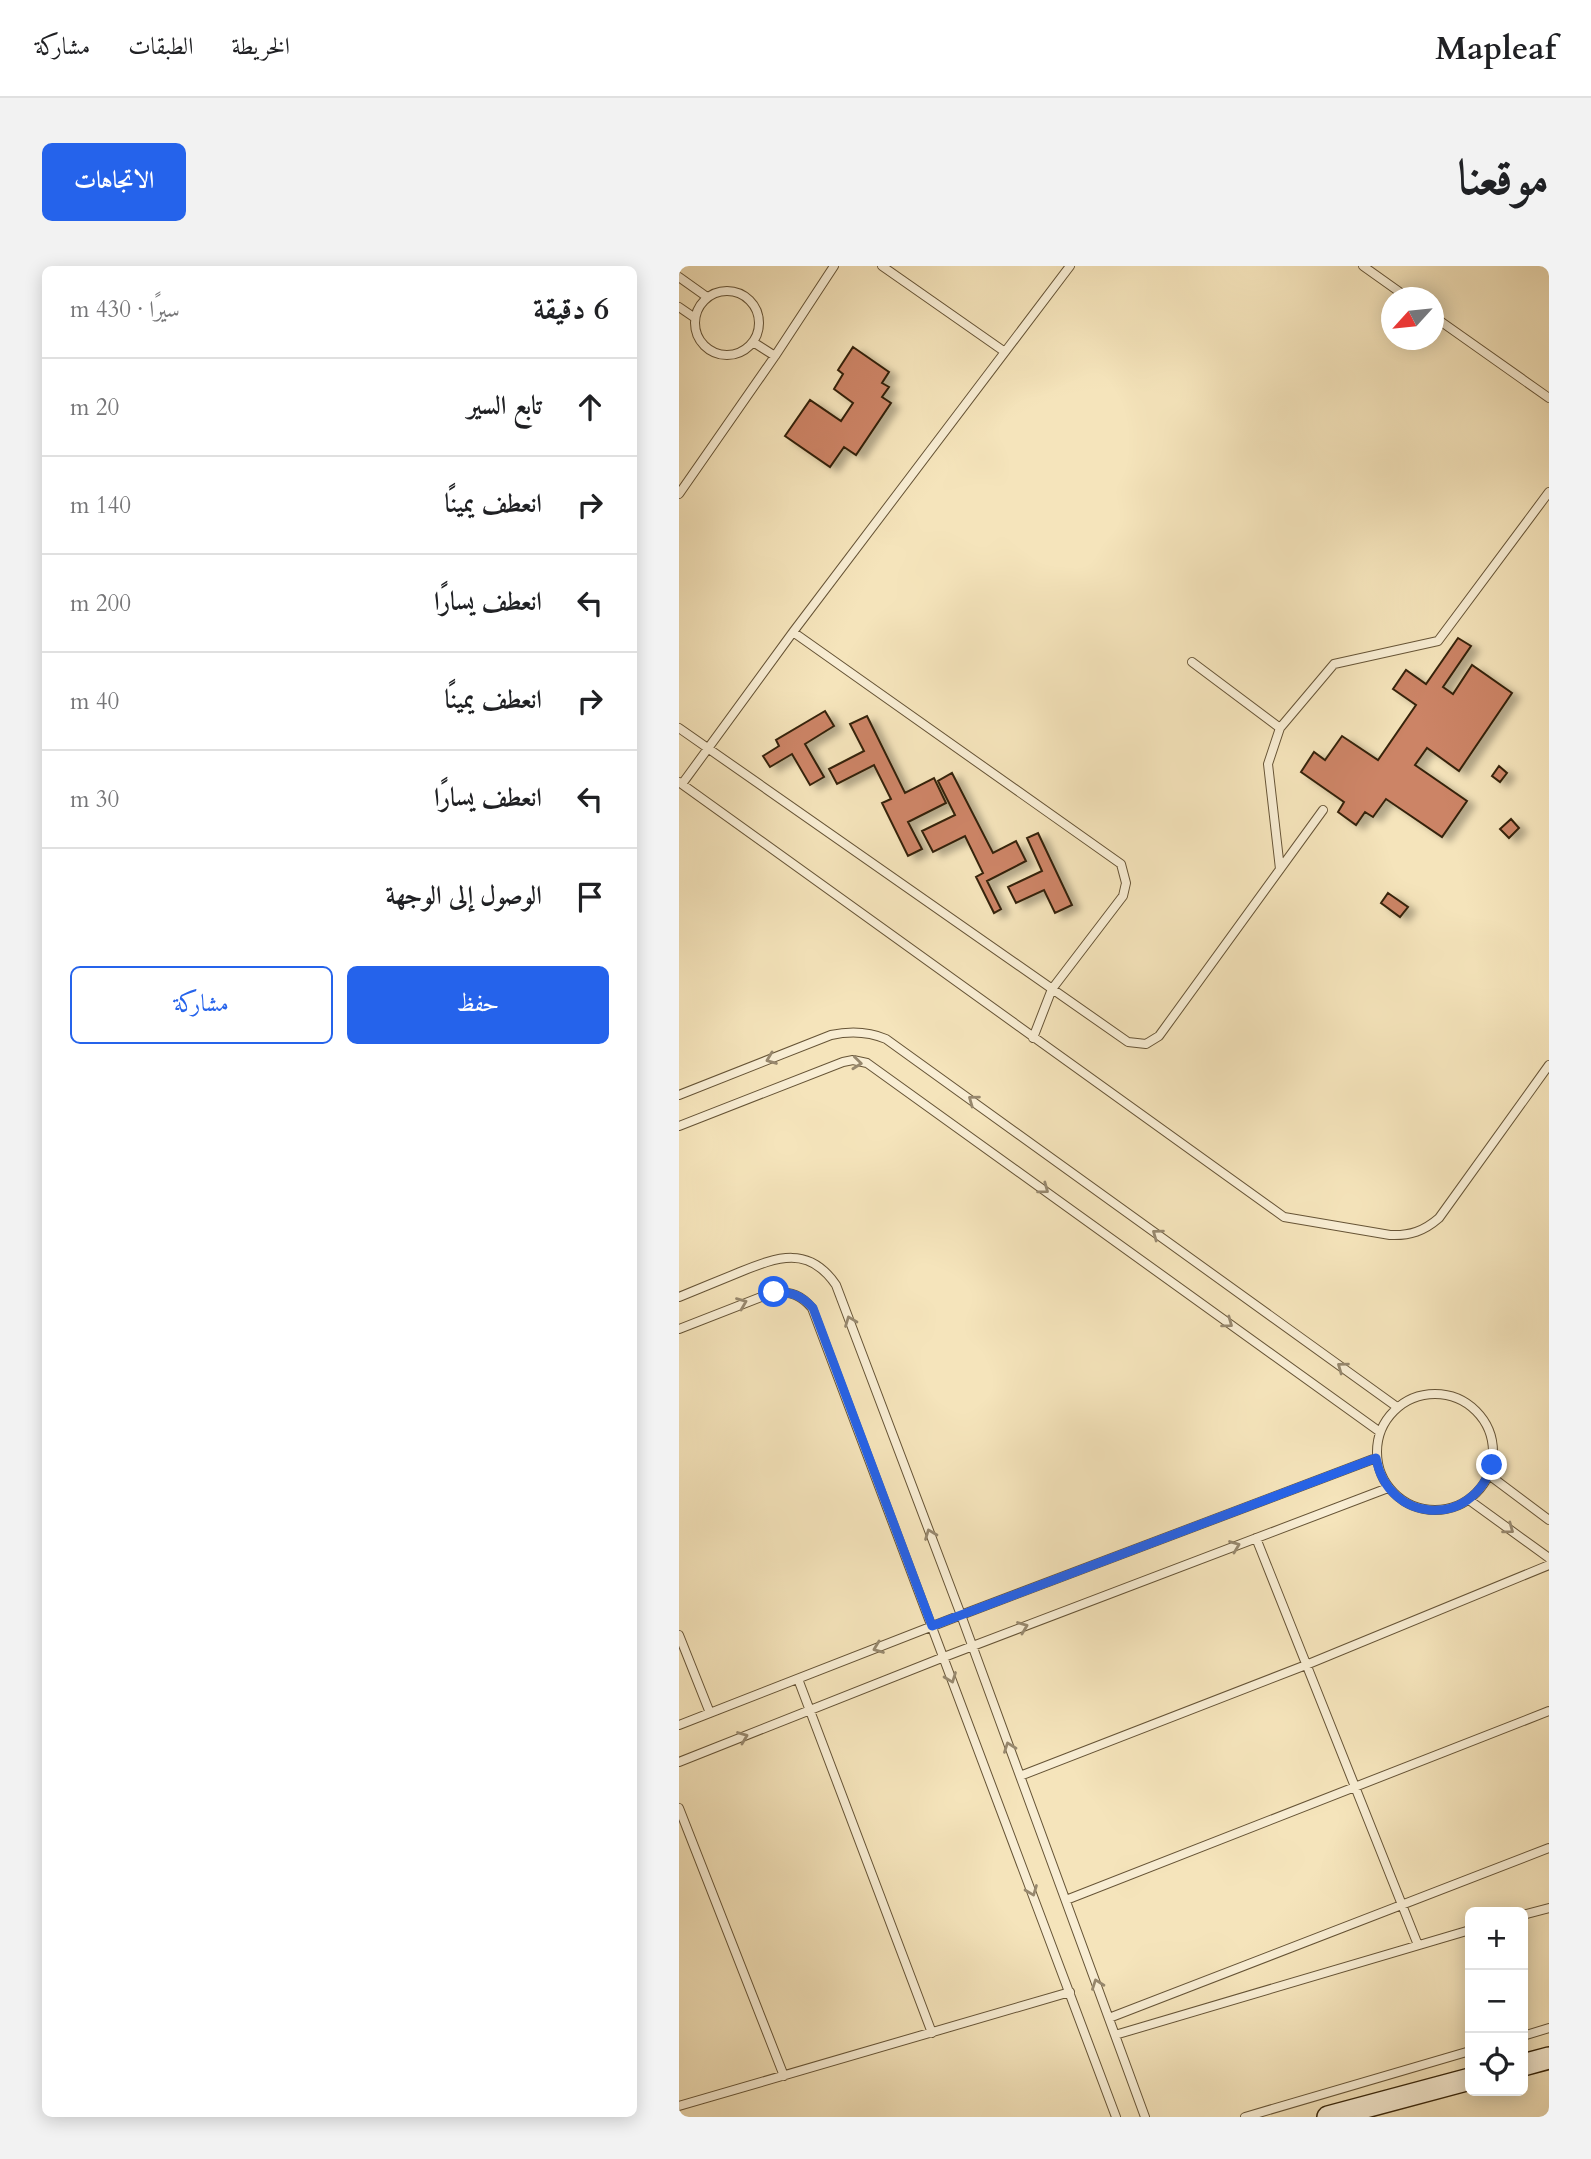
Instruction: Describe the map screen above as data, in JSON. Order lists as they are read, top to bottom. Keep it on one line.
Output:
{"north":"bottom left","page":{"header":"Mapleaf","nav":["الخريطة","الطبقات","مشاركة"],"title":"موقعنا","buttons":["الاتجاهات",["حفظ","مشاركة"]],"heading":["6 دقيقة","سيرًا · 430 m"],"list":[["تابع السير","20 m"],["انعطف يمينًا","140 m"],["انعطف يسارًا","200 m"],["انعطف يمينًا","40 m"],["انعطف يسارًا","30 m"],"الوصول إلى الوجهة"],"map_buttons":["+","−"]}}
